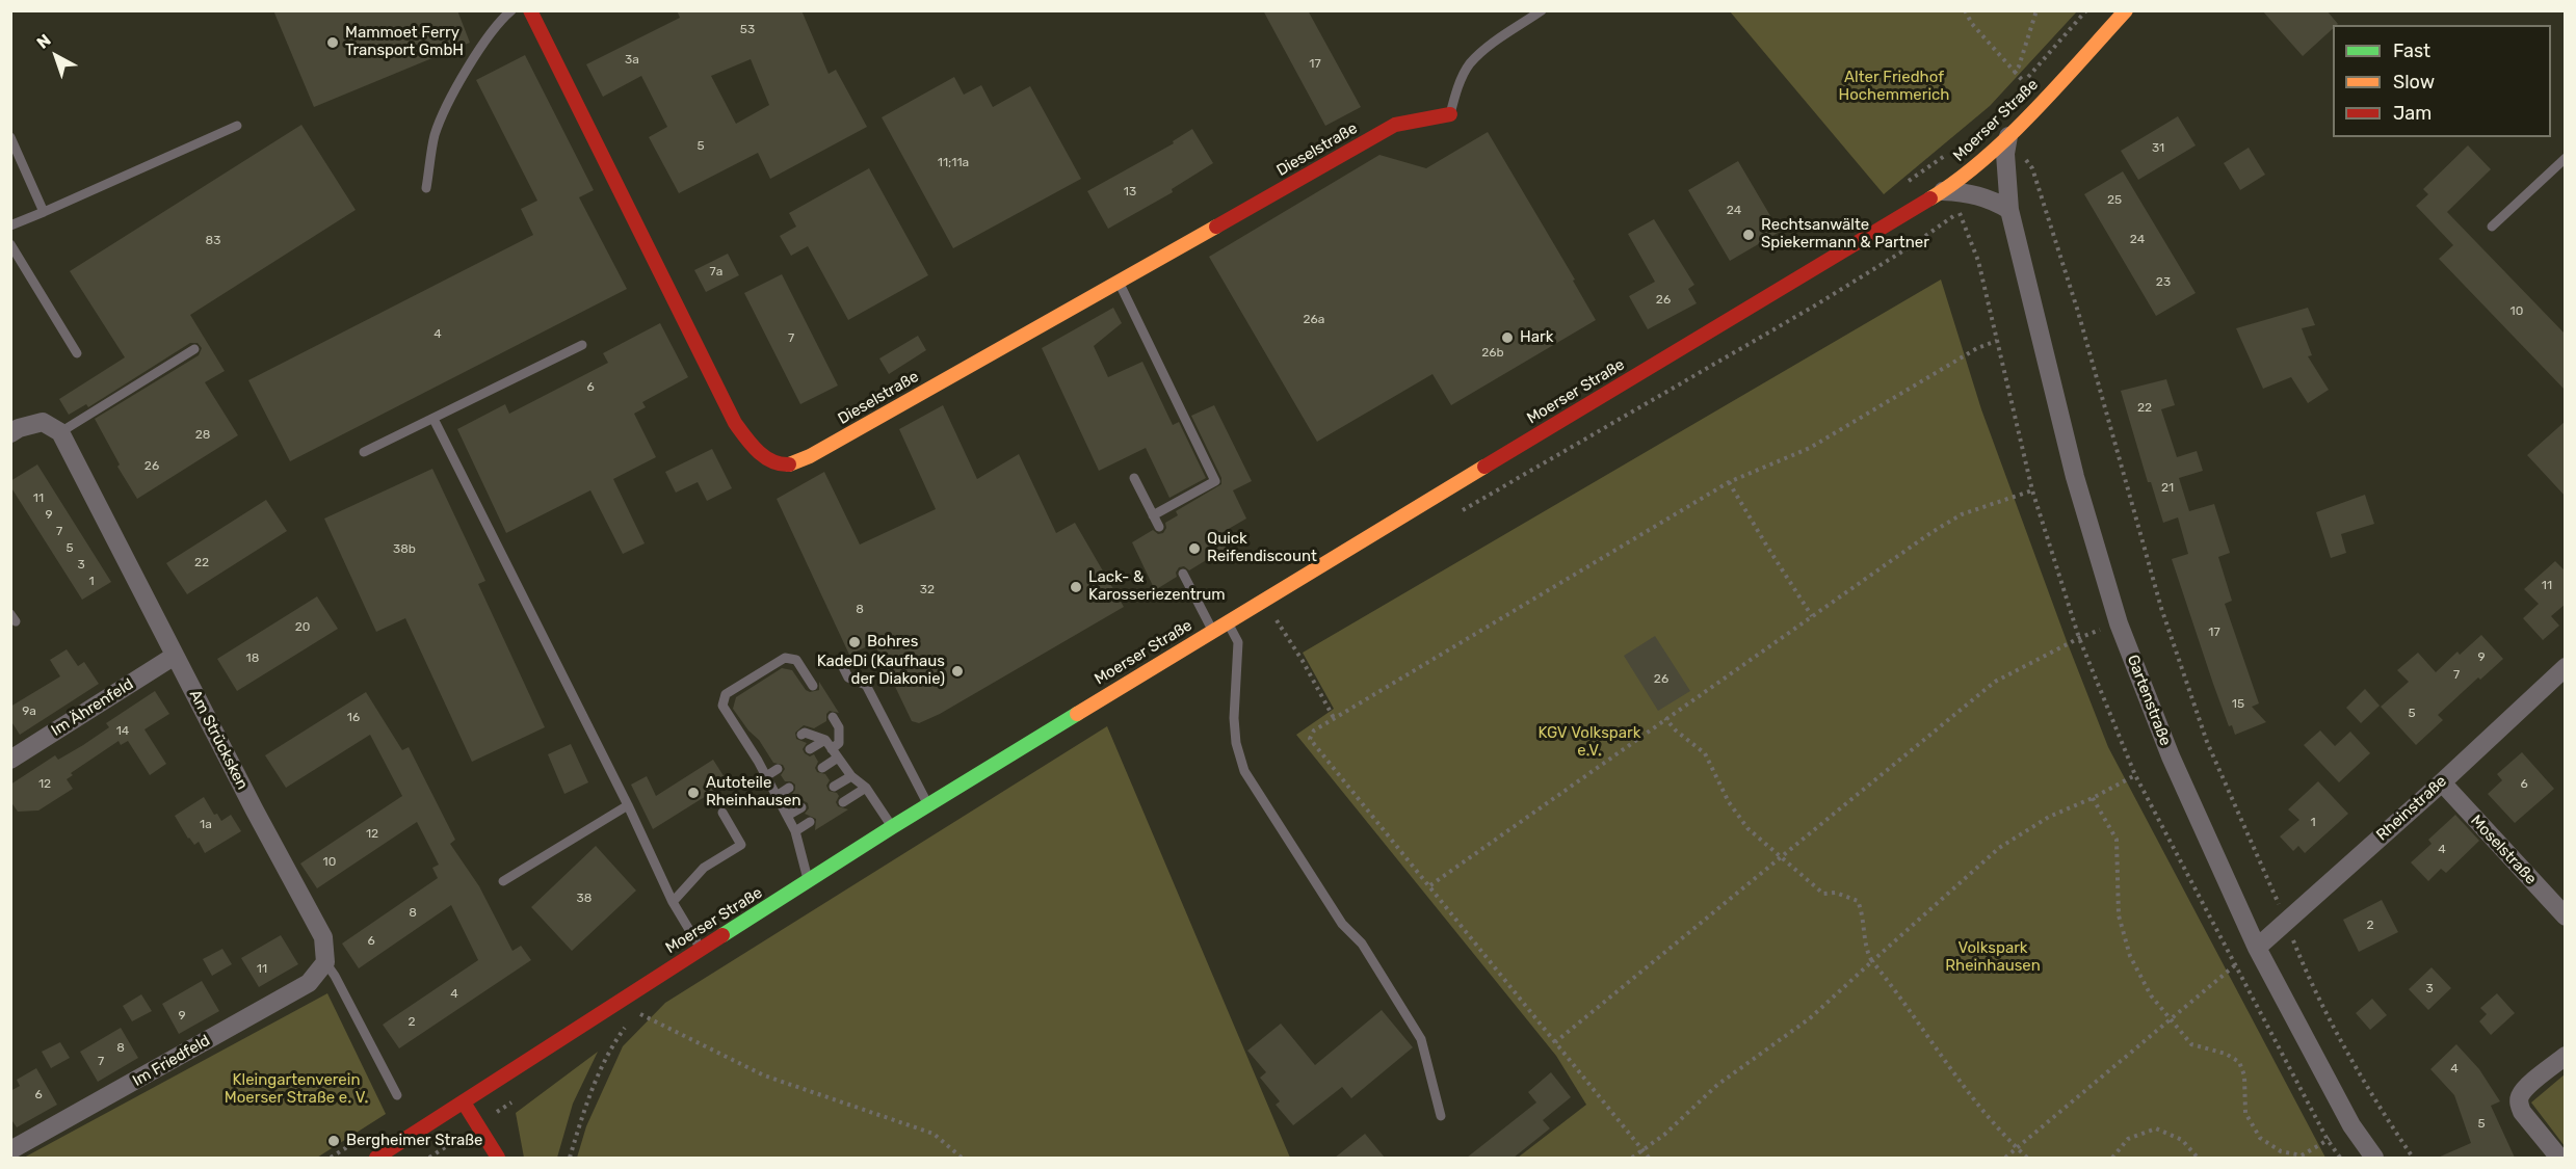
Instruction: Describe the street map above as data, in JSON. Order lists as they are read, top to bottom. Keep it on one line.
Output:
{"streets":{"main road":["Moerser Straße","Dieselstraße"],"street":["Gartenstraße","Im Ährenfeld","Am Strücksken","Rheinstraße","Moselstraße","Im Friedfeld"]},"crossings":[["Moerser Straße","Gartenstraße"],["Gartenstraße","Rheinstraße"],["Im Ährenfeld","Am Strücksken"],["Am Strücksken","Im Friedfeld"],["Rheinstraße","Moselstraße"]],"parks":["Alter Friedhof Hochemmerich","KGV Volkspark e.V.","Volkspark Rheinhausen","Kleingartenverein Moerser Straße e. V."],"places":["Mammoet Ferry Transport GmbH","Rechtsanwälte Spiekermann & Partner","Hark","Quick Reifendiscount","Lack- & Karosseriezentrum","Bohres","KadeDi (Kaufhaus der Diakonie)","Autoteile Rheinhausen","Bergheimer Straße"],"house_numbers":["53","3a","17","5","31","11;11a","13","25","24","24","83","7a","23","26","10","26a","4","7","26b","6","22","28","26","21","11","9","7","5","38b","22","3","1","11","32","8","20","17","9","18","7","26","15","9a","5","16","14","12","6","1","1a","12","4","10","38","8","2","6","11","3","4","9","2","8","7","4","6","5"],"legend":["Fast","Slow","Jam"],"north":"top left"}
